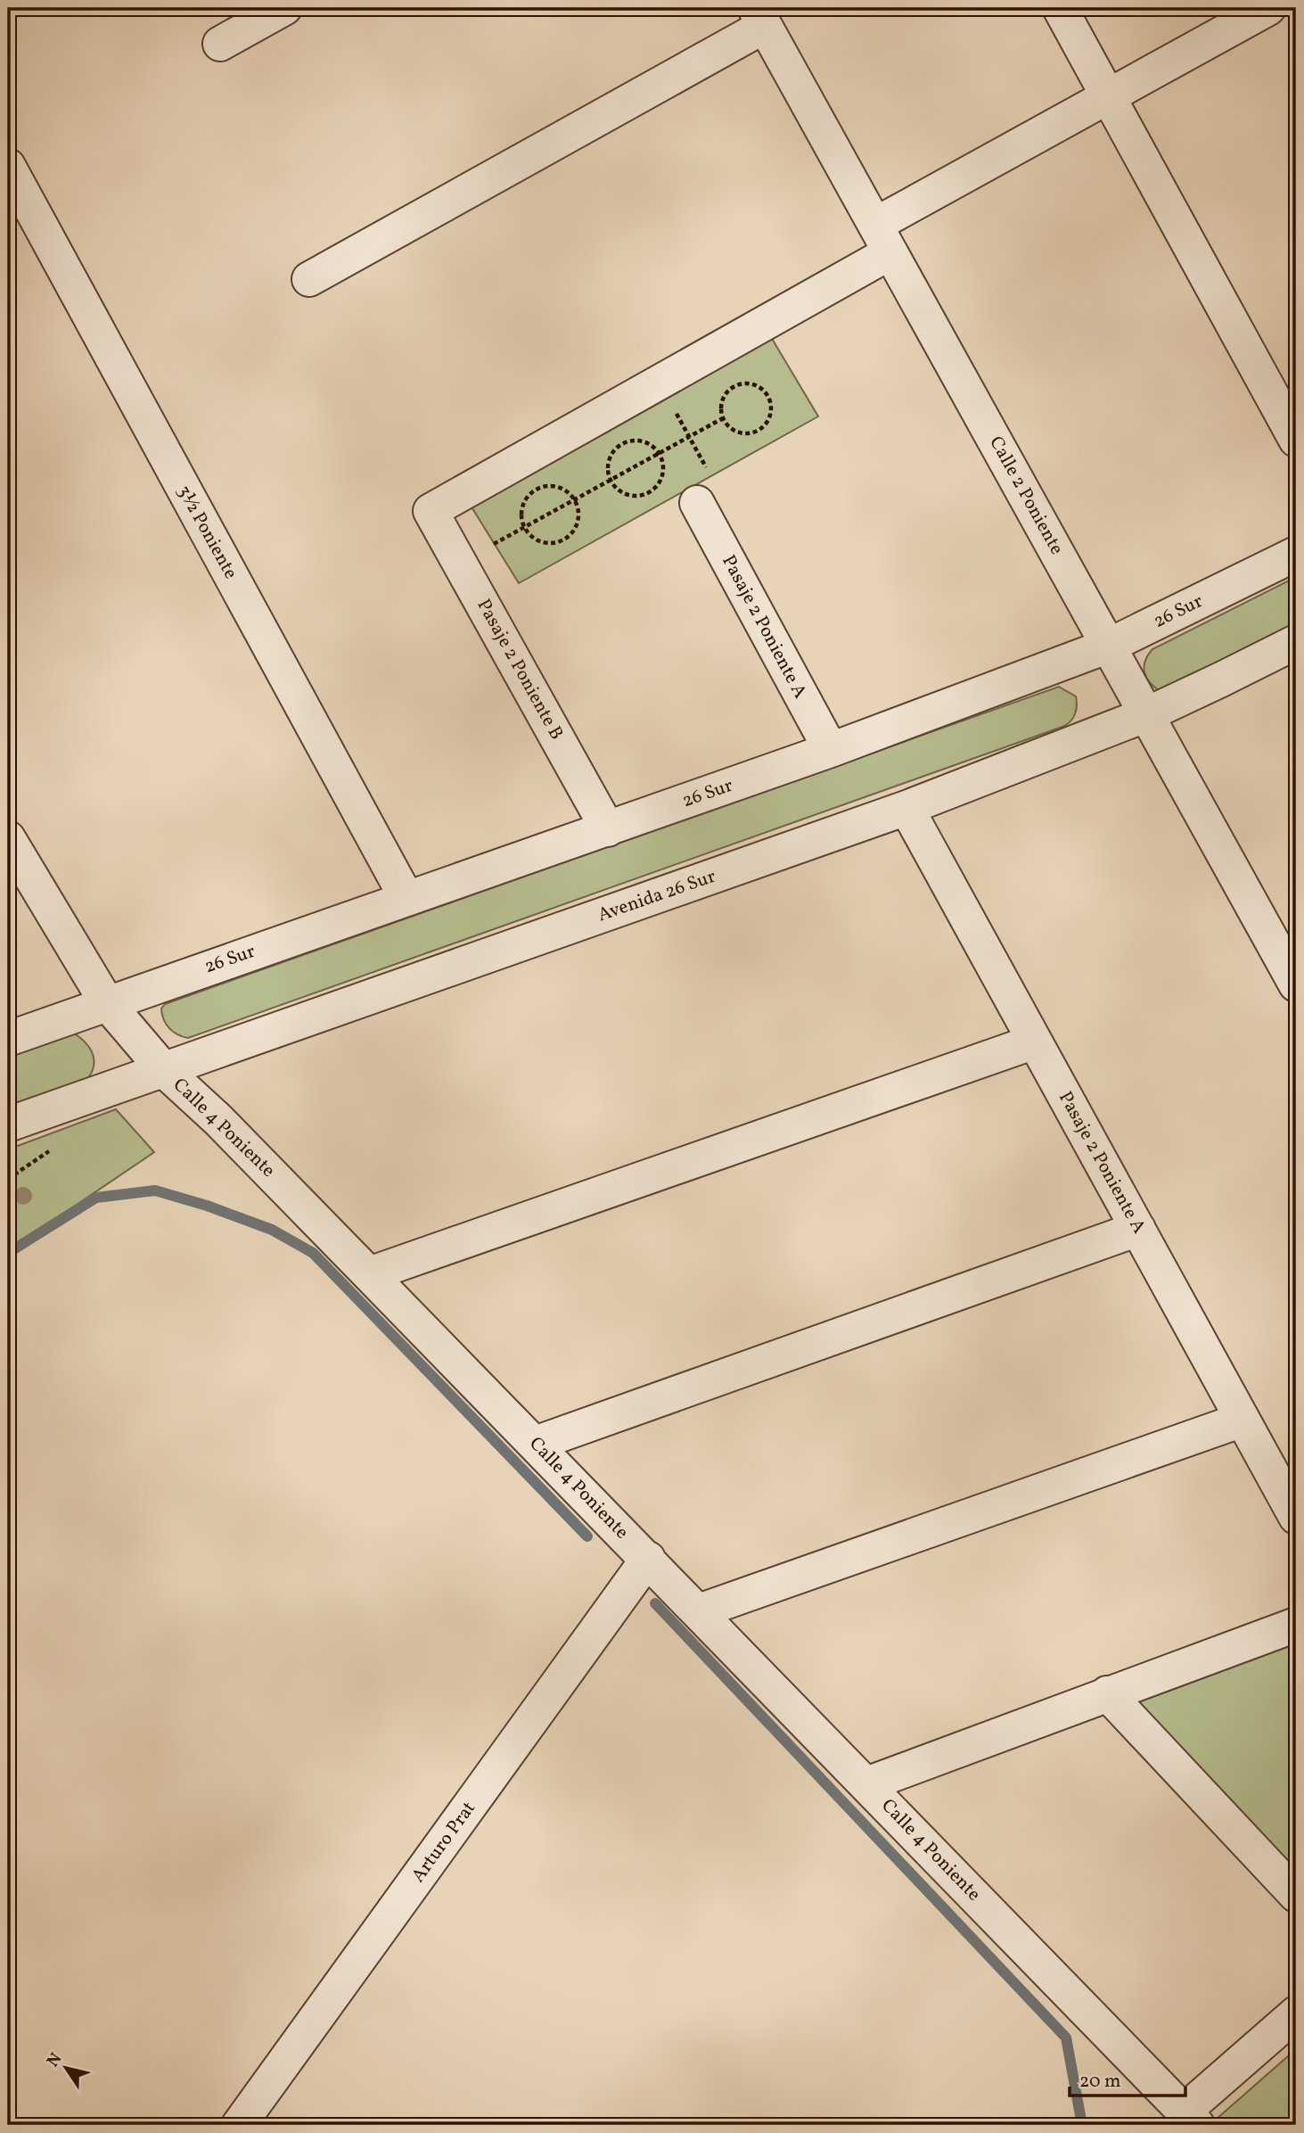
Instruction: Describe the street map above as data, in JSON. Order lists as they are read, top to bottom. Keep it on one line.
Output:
{"streets":{"street":["Calle 2 Poniente","3½ Poniente","26 Sur","Pasaje 2 Poniente A","Pasaje 2 Poniente B","Avenida 26 Sur","Calle 4 Poniente","Arturo Prat"]},"crossings":[["Calle 2 Poniente","26 Sur"],["Calle 2 Poniente","Pasaje 2 Poniente B"],["Calle 2 Poniente","Avenida 26 Sur"],["3½ Poniente","26 Sur"],["26 Sur","Pasaje 2 Poniente A"],["26 Sur","Pasaje 2 Poniente B"],["26 Sur","Calle 4 Poniente"],["Pasaje 2 Poniente A","Avenida 26 Sur"],["Avenida 26 Sur","Calle 4 Poniente"],["Calle 4 Poniente","Arturo Prat"]],"scale_bar":"20 m","north":"top left"}
